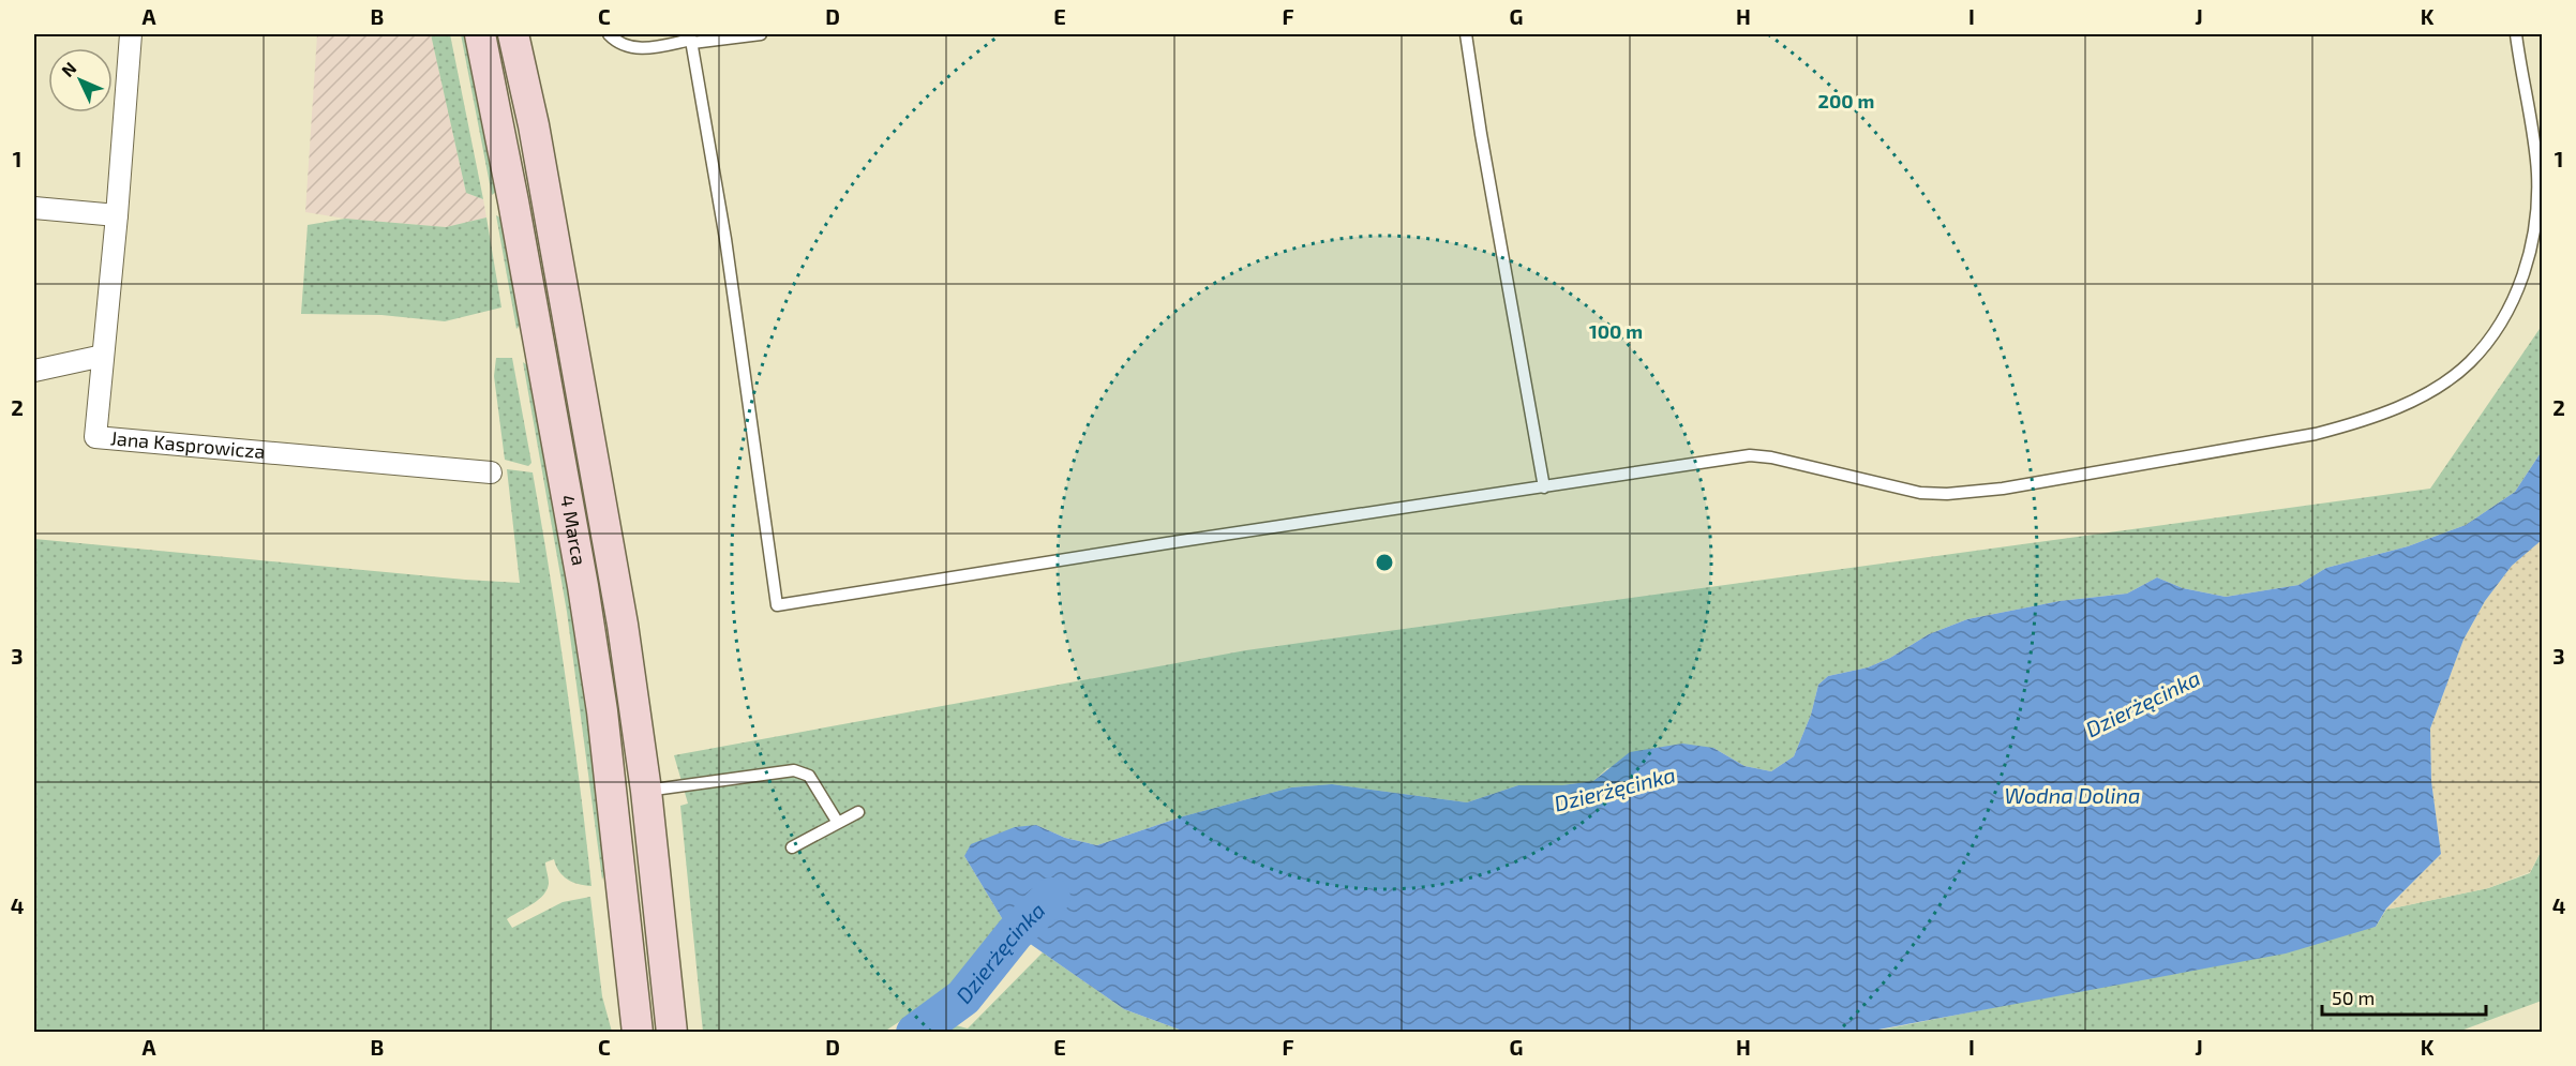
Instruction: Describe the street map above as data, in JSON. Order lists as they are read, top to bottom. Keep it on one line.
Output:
{"streets":{"main road":["4 Marca"],"street":["Jana Kasprowicza"]},"water":["Dzierżęcinka","Wodna Dolina"],"scale_bar":"50 m","north":"top left","grid":{"columns":["A","B","C","D","E","F","G","H","I","J","K"],"rows":["1","2","3","4"]},"rings":["200 m","100 m"]}
